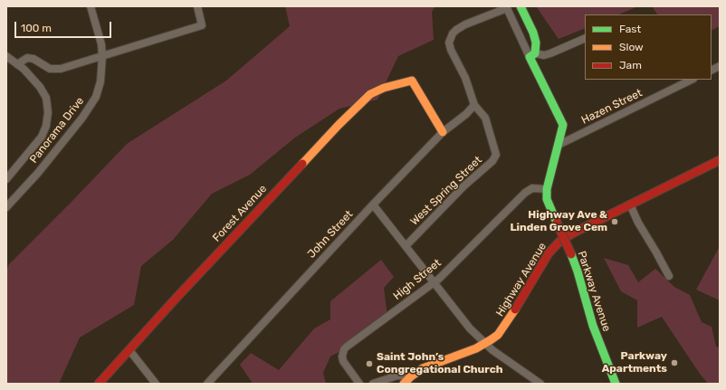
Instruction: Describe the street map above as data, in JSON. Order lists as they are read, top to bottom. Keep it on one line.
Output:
{"streets":{"street":["Hazen Street","Panorama Drive","West Spring Street","Forest Avenue","John Street","High Street","Highway Avenue","Parkway Avenue"]},"crossings":[["Hazen Street","Parkway Avenue"],["West Spring Street","John Street"],["West Spring Street","Parkway Avenue"],["Forest Avenue","John Street"],["High Street","Parkway Avenue"]],"places":["Highway Ave & Linden Grove Cem","Parkway Apartments","Saint John’s Congregational Church"],"legend":["Fast","Slow","Jam"],"scale_bar":"100 m"}
